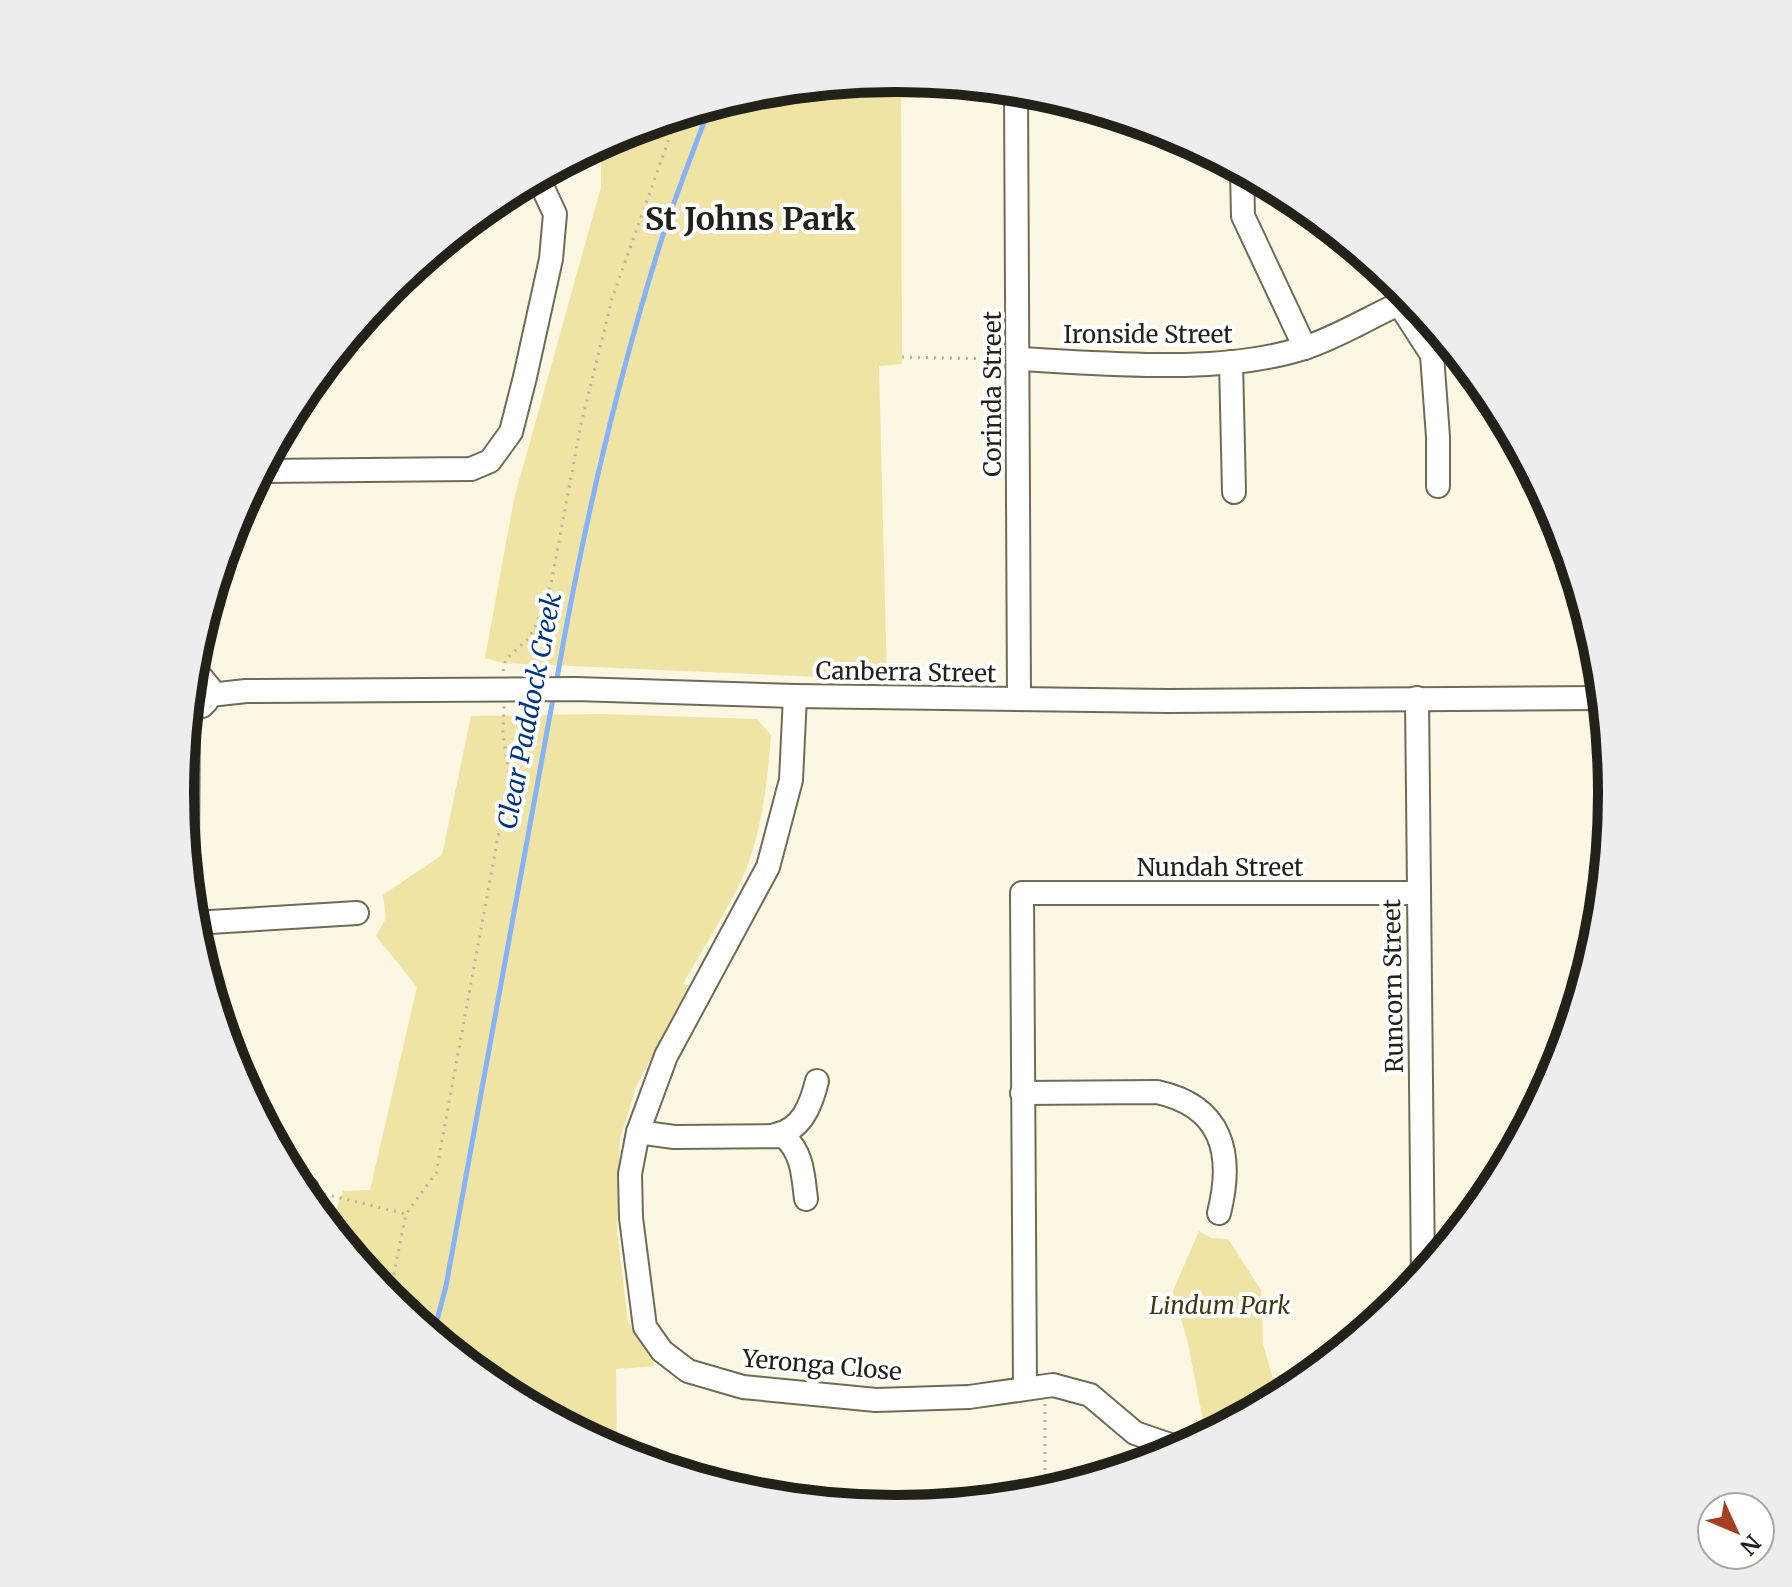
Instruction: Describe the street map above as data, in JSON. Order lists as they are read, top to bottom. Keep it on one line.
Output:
{"streets":{"street":["Ironside Street","Corinda Street","Canberra Street","Nundah Street","Runcorn Street","Yeronga Close"]},"crossings":[["Ironside Street","Corinda Street"],["Corinda Street","Canberra Street"],["Canberra Street","Runcorn Street"],["Canberra Street","Yeronga Close"],["Nundah Street","Runcorn Street"]],"districts":["St Johns Park"],"water":["Clear Paddock Creek"],"parks":["Lindum Park"],"north":"bottom right"}
